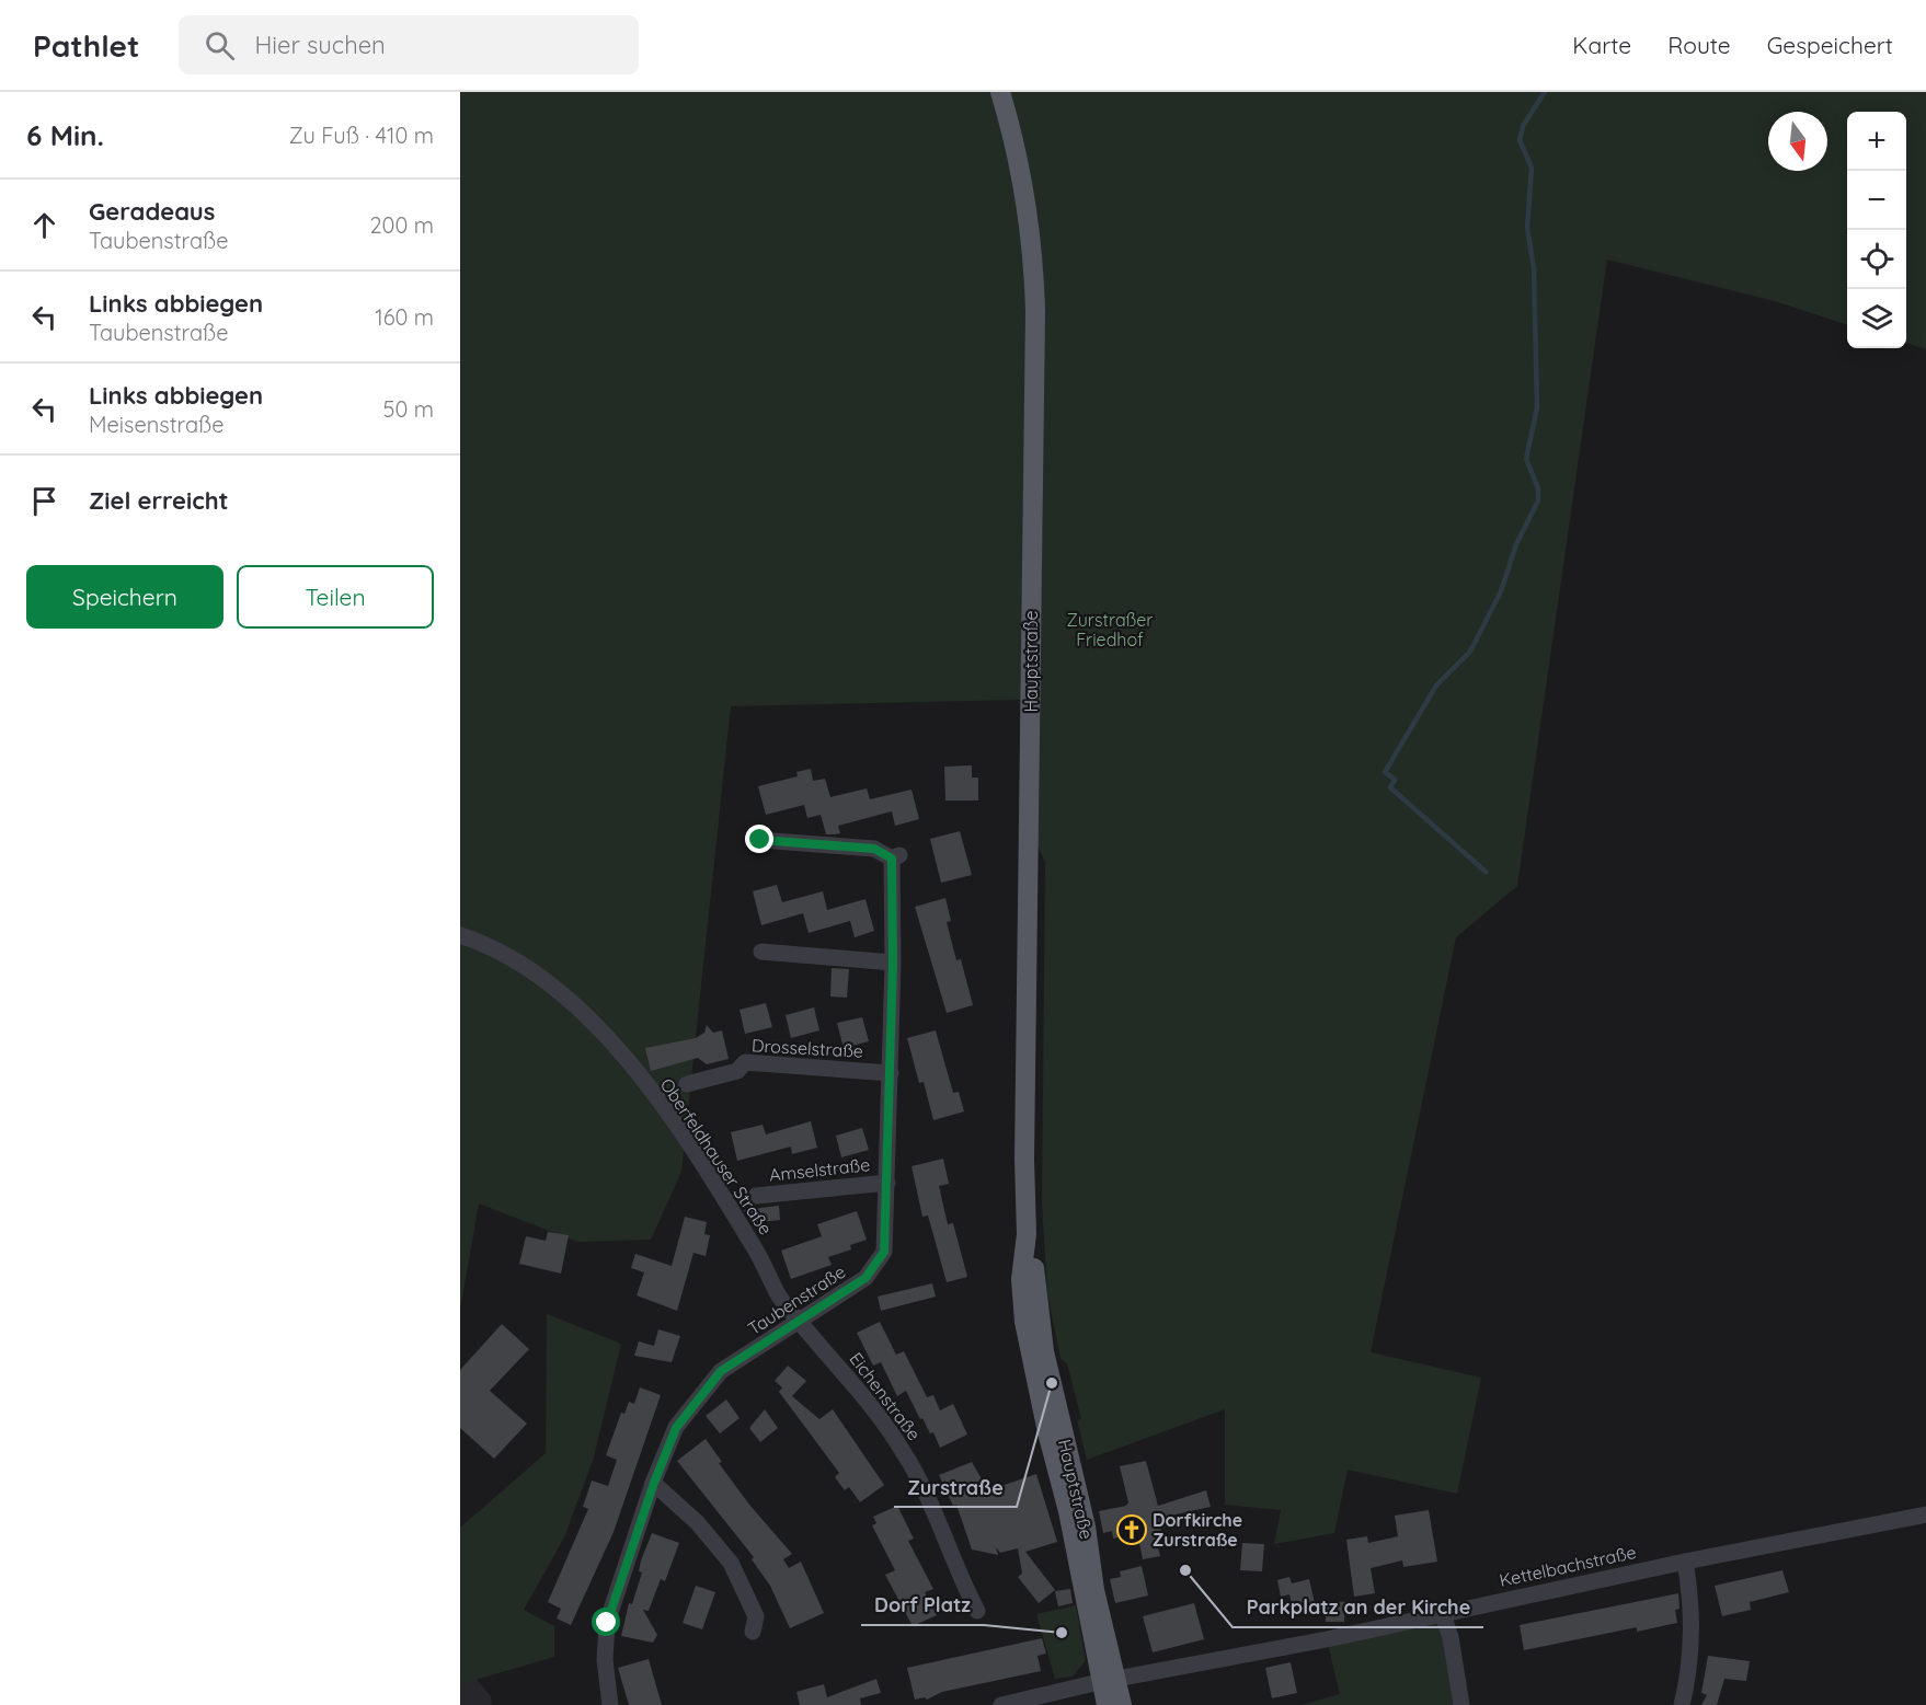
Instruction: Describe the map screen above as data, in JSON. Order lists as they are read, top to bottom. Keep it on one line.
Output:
{"streets":{"main road":["Hauptstraße"],"street":["Drosselstraße","Oberfeldhauser Straße","Amselstraße","Taubenstraße","Eichenstraße","Kettelbachstraße"]},"crossings":[["Hauptstraße","Kettelbachstraße"],["Drosselstraße","Taubenstraße"],["Oberfeldhauser Straße","Taubenstraße"],["Oberfeldhauser Straße","Eichenstraße"],["Amselstraße","Taubenstraße"],["Taubenstraße","Eichenstraße"]],"parks":["Zurstraßer Friedhof"],"places":{"other":["Zurstraße","Parkplatz an der Kirche","Dorf Platz"],"church":["Dorfkirche Zurstraße"]},"north":"bottom","page":{"header":"Pathlet","search":"Hier suchen","nav":["Karte","Route","Gespeichert"],"heading":["6 Min.","Zu Fuß · 410 m"],"map_buttons":["+","−"],"list":[["Geradeaus","Taubenstraße","200 m"],["Links abbiegen","Taubenstraße","160 m"],["Links abbiegen","Meisenstraße","50 m"],"Ziel erreicht"],"buttons":["Speichern","Teilen"]}}
